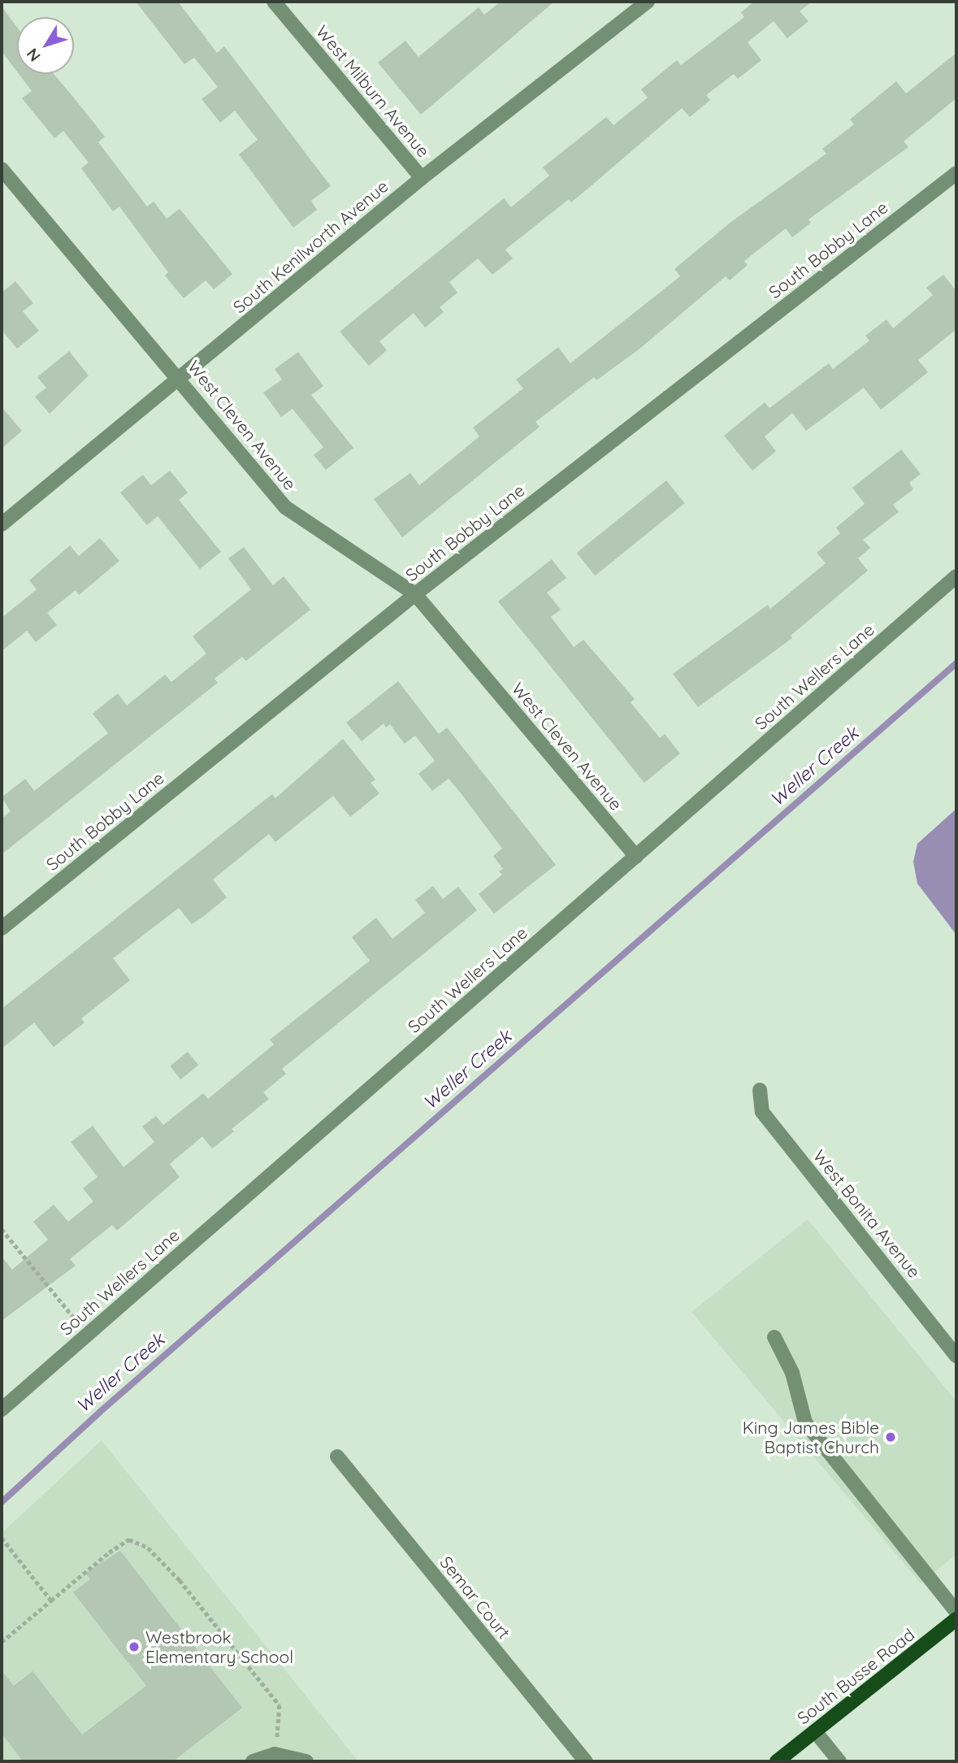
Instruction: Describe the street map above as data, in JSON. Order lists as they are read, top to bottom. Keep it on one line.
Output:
{"streets":{"main road":["South Busse Road"],"street":["West Milburn Avenue","South Kenilworth Avenue","South Bobby Lane","West Cleven Avenue","South Wellers Lane","West Bonita Avenue","Semar Court"]},"crossings":[["West Milburn Avenue","South Kenilworth Avenue"],["South Kenilworth Avenue","West Cleven Avenue"],["South Bobby Lane","West Cleven Avenue"],["West Cleven Avenue","South Wellers Lane"]],"water":["Weller Creek"],"places":["King James Bible Baptist Church","Westbrook Elementary School"],"north":"bottom left"}
